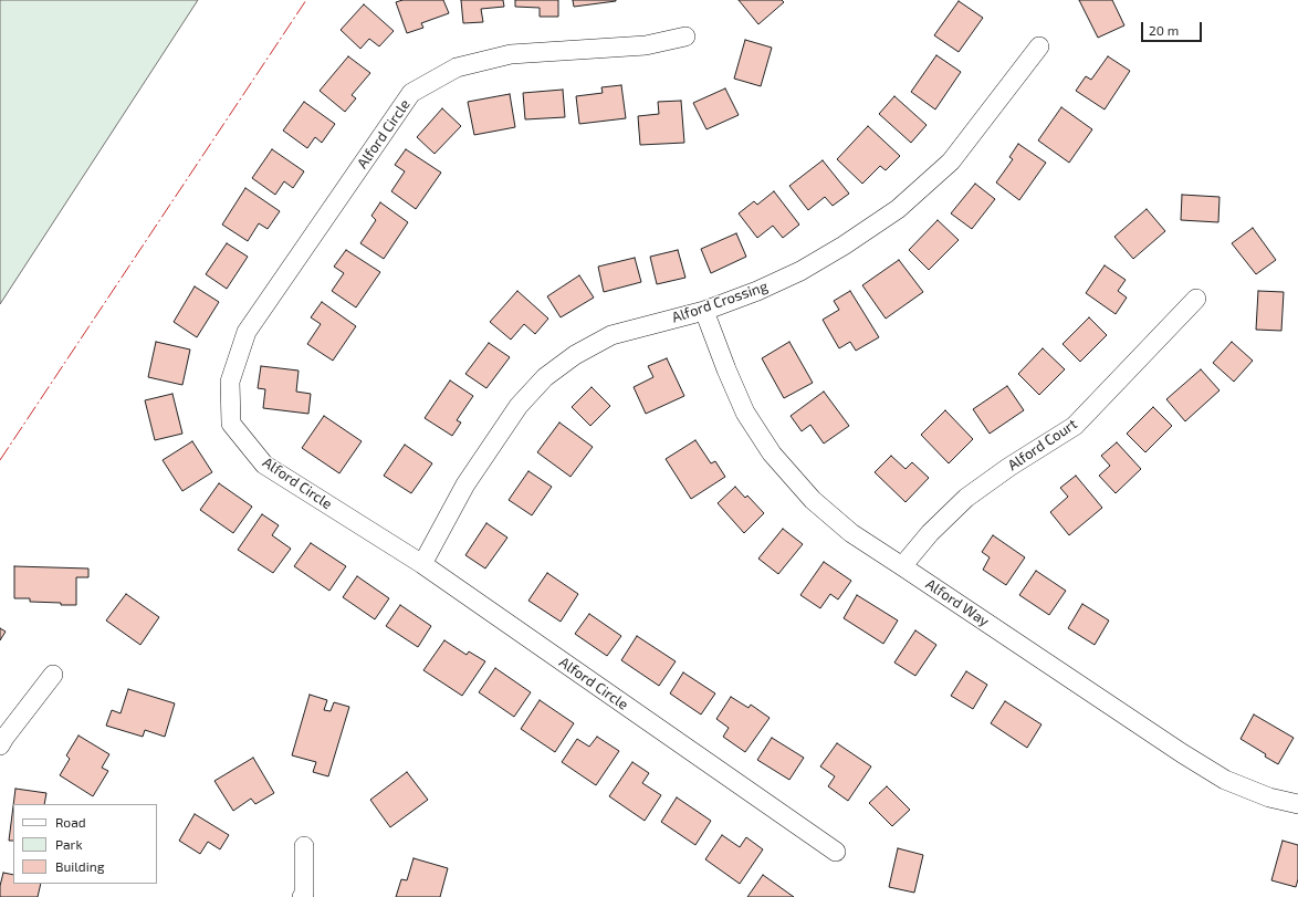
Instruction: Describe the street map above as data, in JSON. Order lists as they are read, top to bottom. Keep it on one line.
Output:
{"streets":{"street":["Alford Circle","Alford Crossing","Alford Court","Alford Way"]},"crossings":[["Alford Circle","Alford Crossing"],["Alford Crossing","Alford Way"],["Alford Court","Alford Way"]],"legend":["Road","Park","Building"],"scale_bar":"20 m"}
